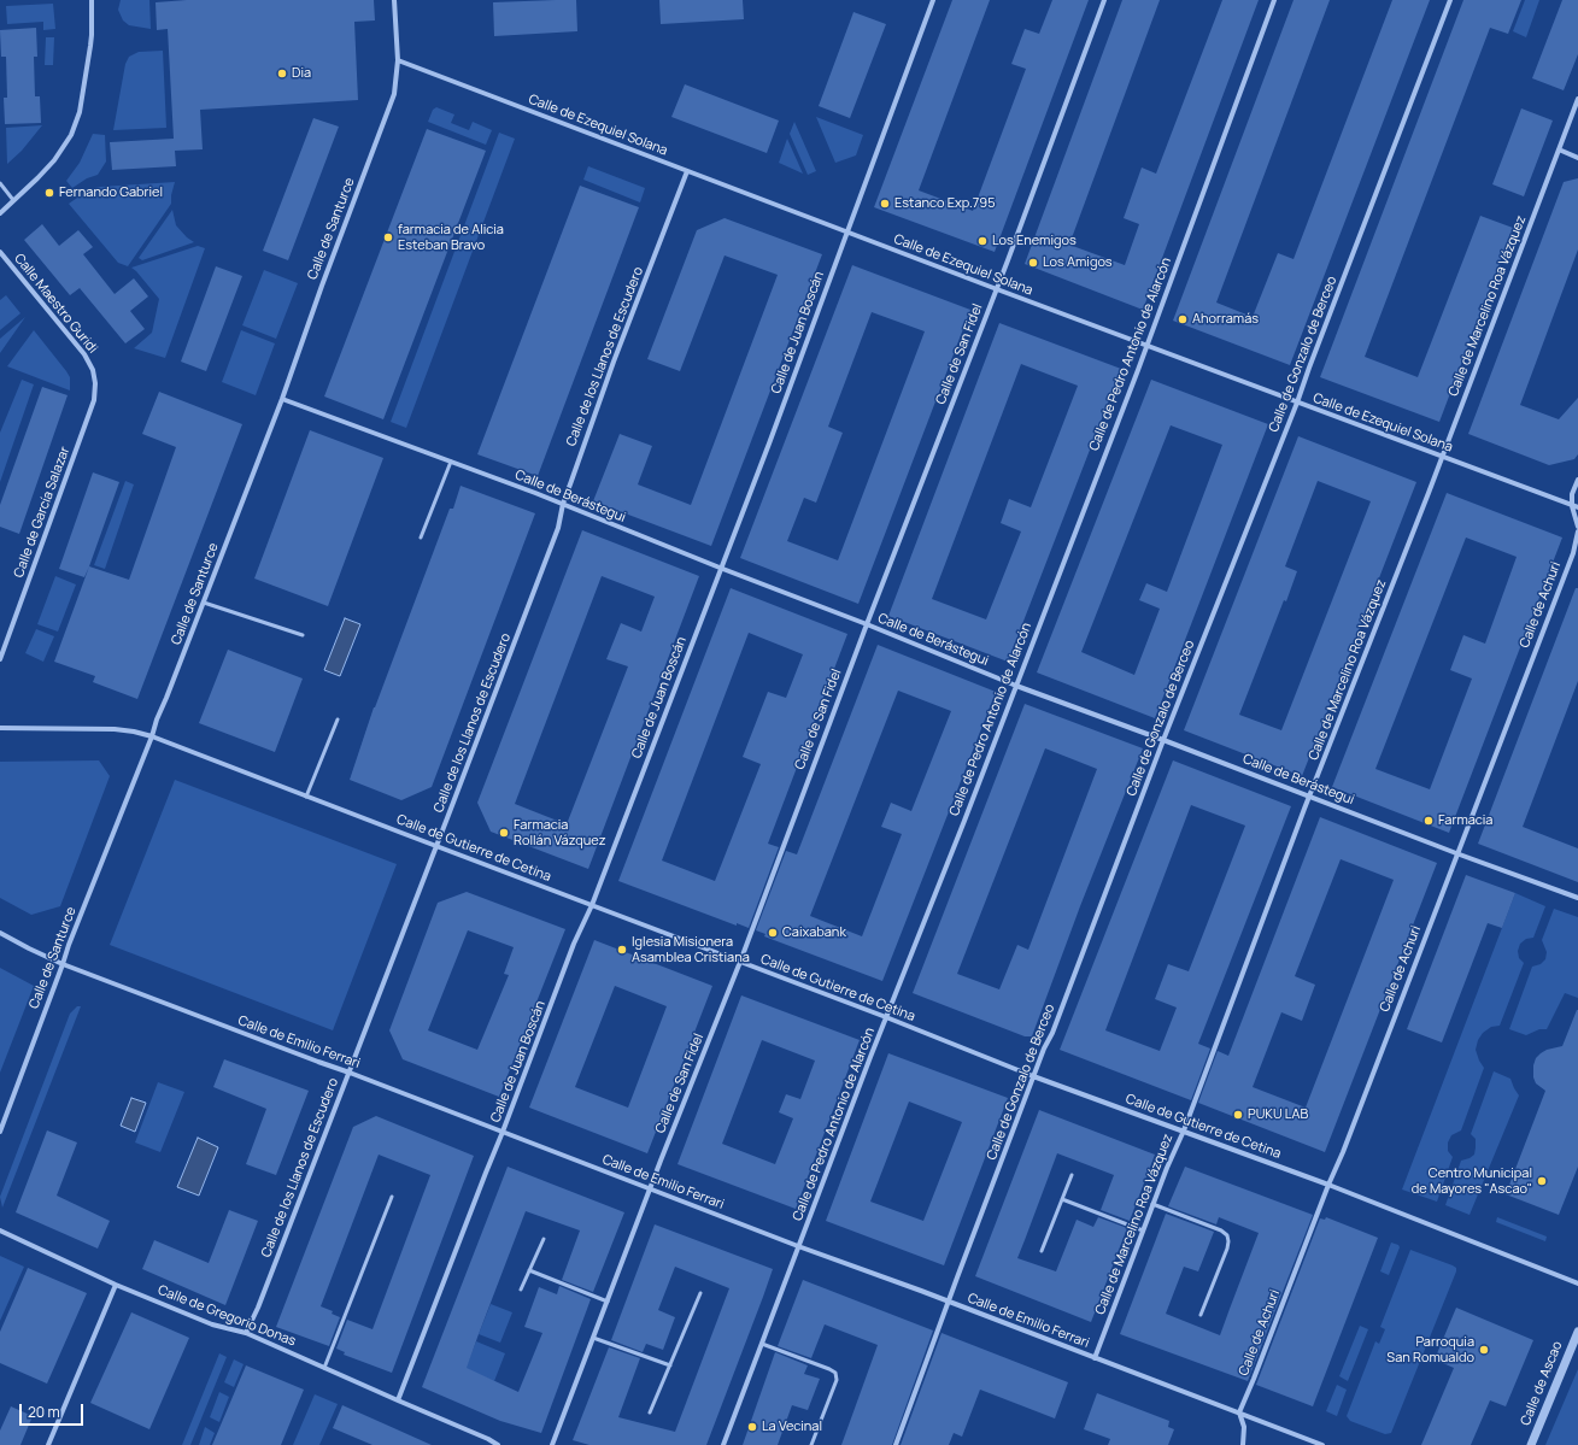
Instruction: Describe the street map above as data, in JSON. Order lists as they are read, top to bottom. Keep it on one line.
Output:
{"streets":{"street":["Calle de Ezequiel Solana","Calle de Santurce","Calle Maestro Guridi","Calle de Marcelino Roa Vázquez","Calle de Juan Boscán","Calle de San Fidel","Calle de Pedro Antonio de Alarcón","Calle de Gonzalo de Berceo","Calle de los Llanos de Escudero","Calle de Berástegui","Calle de García Salazar","Calle de Achuri","Calle de Gutierre de Cetina","Calle de Emilio Ferrari","Calle de Gregorio Donas","Calle de Ascao"]},"crossings":[["Calle de Ezequiel Solana","Calle de Santurce"],["Calle de Ezequiel Solana","Calle de Marcelino Roa Vázquez"],["Calle de Ezequiel Solana","Calle de Juan Boscán"],["Calle de Ezequiel Solana","Calle de San Fidel"],["Calle de Ezequiel Solana","Calle de Pedro Antonio de Alarcón"],["Calle de Ezequiel Solana","Calle de Gonzalo de Berceo"],["Calle de Ezequiel Solana","Calle de los Llanos de Escudero"],["Calle de Santurce","Calle de Berástegui"],["Calle de Santurce","Calle de Gutierre de Cetina"],["Calle de Santurce","Calle de Emilio Ferrari"],["Calle Maestro Guridi","Calle de García Salazar"],["Calle de Marcelino Roa Vázquez","Calle de Berástegui"],["Calle de Marcelino Roa Vázquez","Calle de Gutierre de Cetina"],["Calle de Marcelino Roa Vázquez","Calle de Emilio Ferrari"],["Calle de Juan Boscán","Calle de Berástegui"],["Calle de Juan Boscán","Calle de Gutierre de Cetina"],["Calle de Juan Boscán","Calle de Emilio Ferrari"],["Calle de Juan Boscán","Calle de Gregorio Donas"],["Calle de San Fidel","Calle de Berástegui"],["Calle de San Fidel","Calle de Gutierre de Cetina"],["Calle de San Fidel","Calle de Emilio Ferrari"],["Calle de Pedro Antonio de Alarcón","Calle de Berástegui"],["Calle de Pedro Antonio de Alarcón","Calle de Gutierre de Cetina"],["Calle de Pedro Antonio de Alarcón","Calle de Emilio Ferrari"],["Calle de Gonzalo de Berceo","Calle de Berástegui"],["Calle de Gonzalo de Berceo","Calle de Gutierre de Cetina"],["Calle de Gonzalo de Berceo","Calle de Emilio Ferrari"],["Calle de los Llanos de Escudero","Calle de Berástegui"],["Calle de los Llanos de Escudero","Calle de Gutierre de Cetina"],["Calle de los Llanos de Escudero","Calle de Emilio Ferrari"],["Calle de los Llanos de Escudero","Calle de Gregorio Donas"],["Calle de Berástegui","Calle de Achuri"],["Calle de Achuri","Calle de Gutierre de Cetina"],["Calle de Achuri","Calle de Emilio Ferrari"]],"places":["Dia","Fernando Gabriel","Estanco Exp.795","farmacia de Alicia Esteban Bravo","Los Enemigos","Los Amigos","Ahorramás","Farmacia","Farmacia Rollán Vázquez","Caixabank","Iglesia Misionera Asamblea Cristiana","PUKU LAB","Centro Municipal de Mayores \"Ascao\"","Parroquia San Romualdo","La Vecinal"],"scale_bar":"20 m"}
